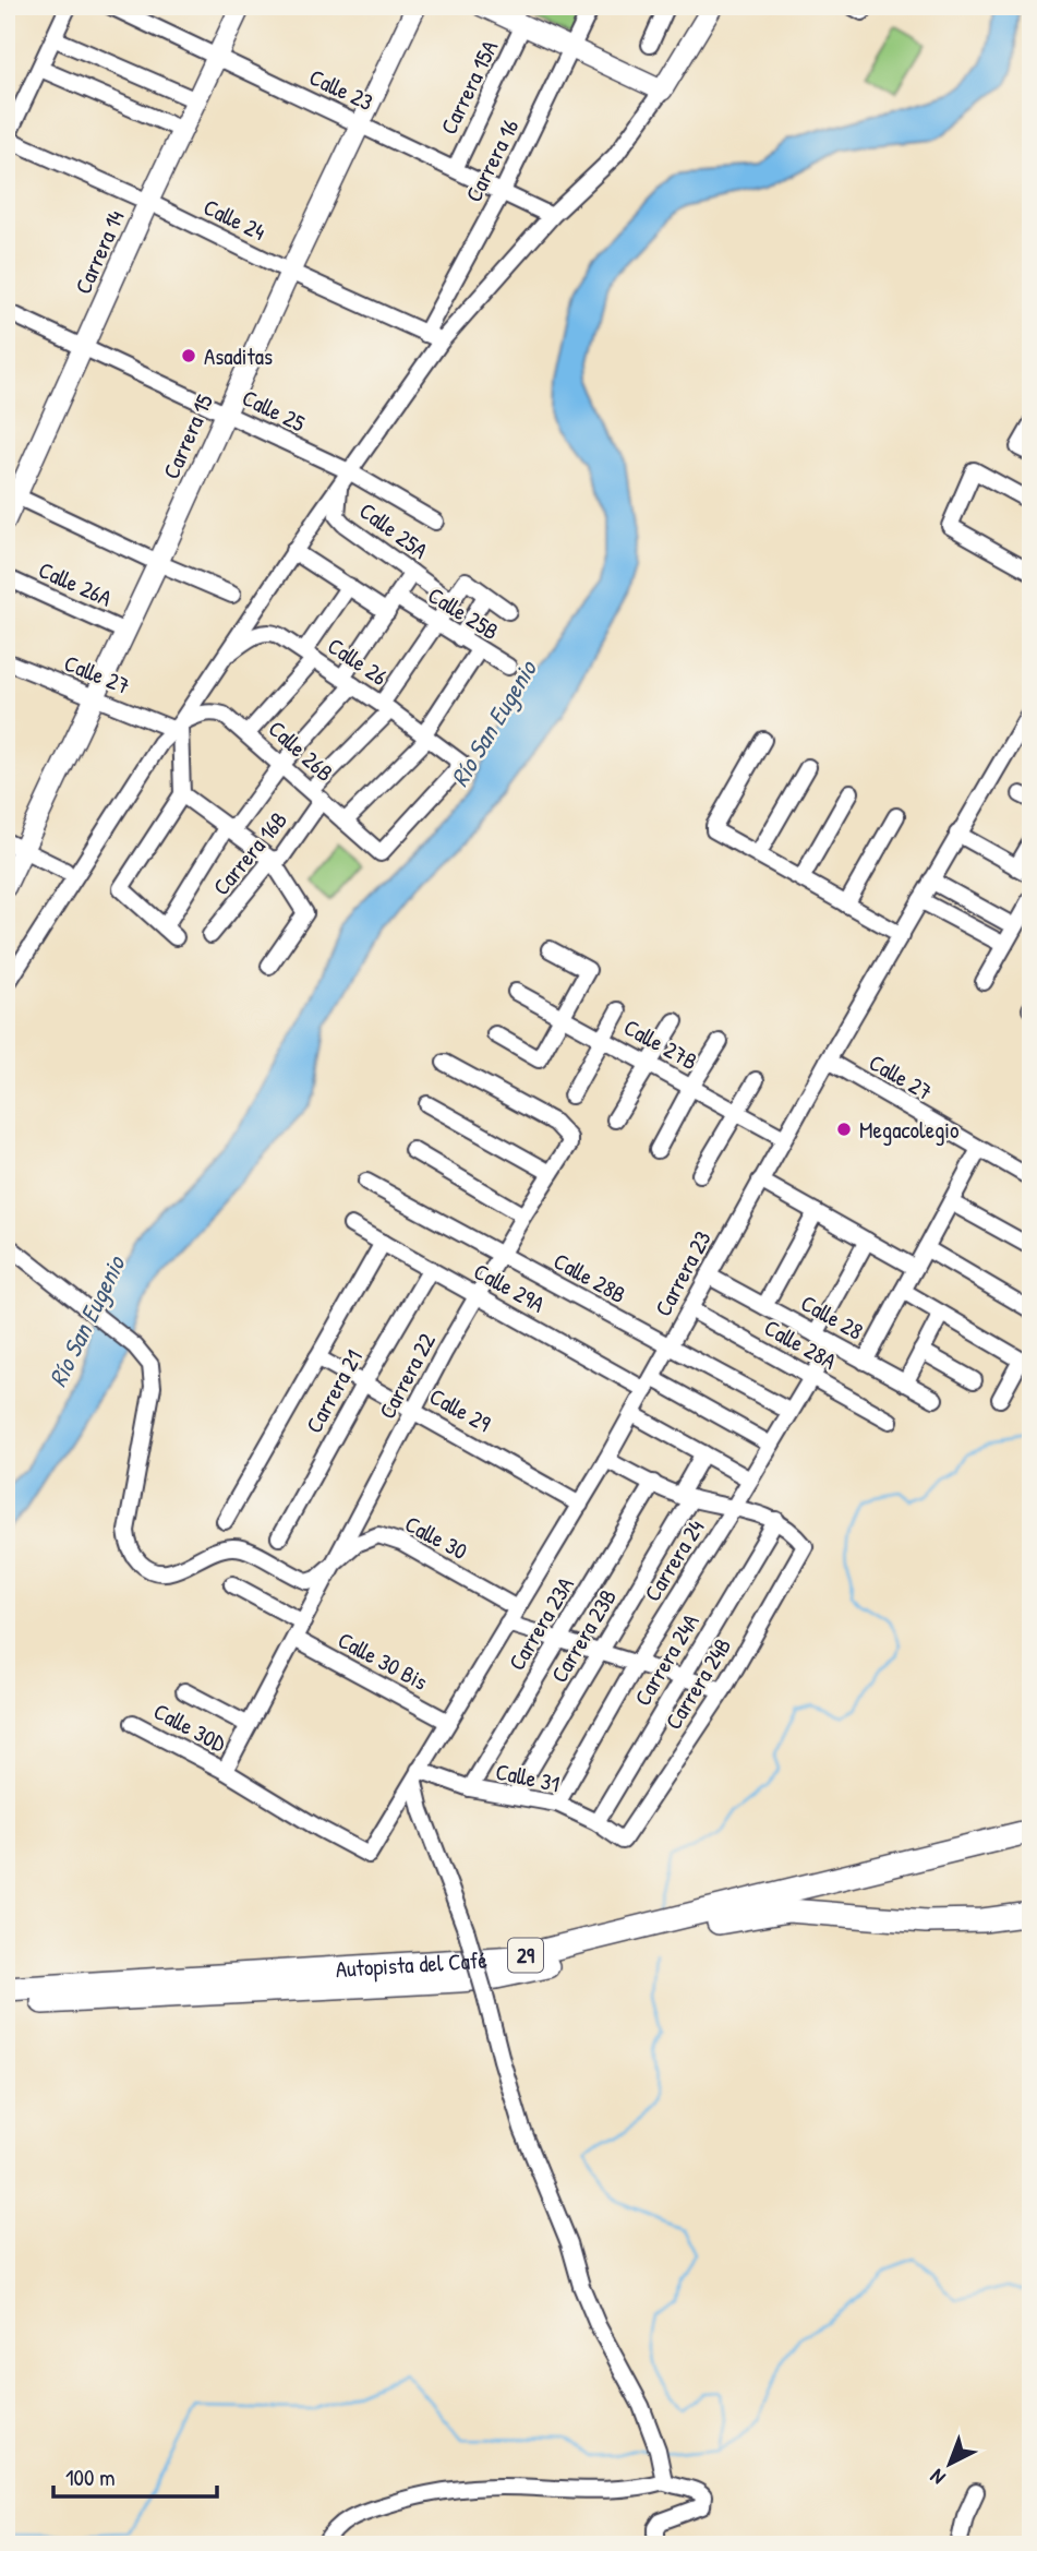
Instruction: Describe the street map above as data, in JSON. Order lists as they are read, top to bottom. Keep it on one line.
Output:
{"streets":{"highway":["29","Autopista del Café"],"main road":["Carrera 14","Carrera 15"],"street":["Carrera 15A","Calle 23","Carrera 16","Calle 24","Calle 25","Calle 25A","Calle 26A","Calle 25B","Calle 26","Calle 27","Calle 26B","Carrera 16B","Calle 27B","Carrera 23","Calle 28B","Calle 29A","Calle 28","Calle 28A","Carrera 22","Carrera 21","Calle 29","Calle 30","Carrera 24","Carrera 23A","Carrera 23B","Carrera 24A","Calle 30 Bis","Carrera 24B","Calle 30D","Calle 31"]},"crossings":[["Carrera 15A","Calle 23"],["Calle 23","Carrera 16"],["Calle 23","Carrera 14"],["Calle 23","Carrera 15"],["Carrera 16","Calle 24"],["Calle 24","Carrera 14"],["Calle 24","Carrera 15"],["Carrera 14","Calle 25"],["Calle 25","Carrera 15"],["Calle 25","Calle 25A"],["Carrera 15","Calle 26A"],["Carrera 15","Calle 27"],["Calle 25A","Carrera 16B"],["Calle 25B","Carrera 16B"],["Calle 26","Calle 26B"],["Calle 26","Carrera 16B"],["Calle 27","Calle 26B"],["Calle 27","Carrera 23"],["Calle 26B","Carrera 16B"],["Calle 27B","Carrera 23"],["Carrera 23","Calle 28B"],["Carrera 23","Calle 29A"],["Carrera 23","Calle 28"],["Carrera 23","Calle 28A"],["Carrera 23","Carrera 22"],["Carrera 23","Calle 29"],["Carrera 23","Calle 30"],["Carrera 23","Calle 30 Bis"],["Carrera 23","Calle 30D"],["Carrera 23","Calle 31"],["Calle 28B","Carrera 22"],["Calle 28B","Carrera 24"],["Calle 29A","Carrera 22"],["Calle 29A","Carrera 21"],["Calle 28","Carrera 24"],["Calle 28A","Carrera 24"],["Carrera 22","Calle 29"],["Carrera 22","Calle 30"],["Carrera 22","Calle 30 Bis"],["Carrera 22","Calle 30D"],["Carrera 21","Calle 29"],["Carrera 24","Calle 31"],["Carrera 23A","Calle 31"],["Carrera 23B","Calle 31"],["Carrera 24A","Carrera 24B"],["Carrera 24A","Calle 31"],["Carrera 24B","Calle 31"]],"water":["Río San Eugenio"],"places":["Asaditas","Megacolegio"],"scale_bar":"100 m","north":"bottom left"}
